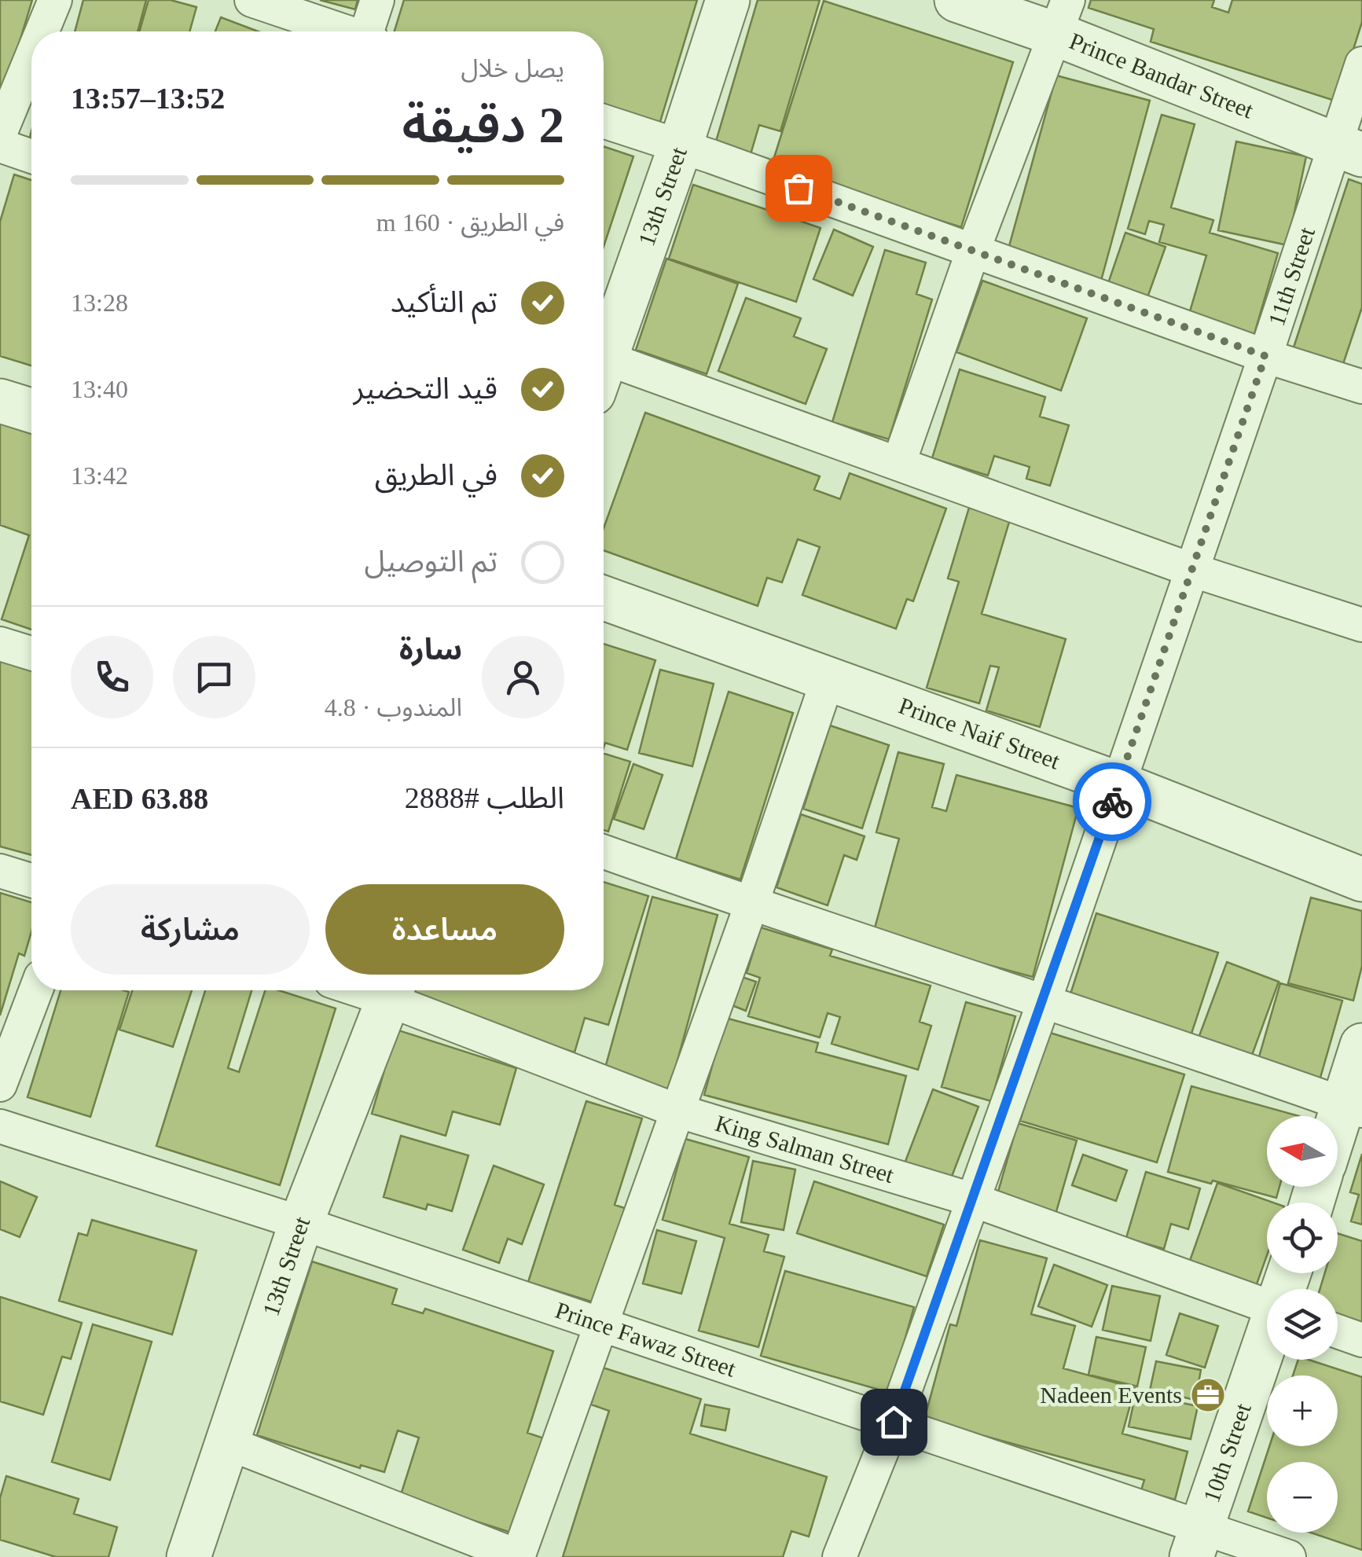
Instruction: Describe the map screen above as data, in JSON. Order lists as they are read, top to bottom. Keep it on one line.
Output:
{"streets":{"street":["Prince Bandar Street","13th Street","11th Street","Prince Naif Street","King Salman Street","Prince Fawaz Street","10th Street"]},"crossings":[["Prince Bandar Street","11th Street"],["13th Street","King Salman Street"],["13th Street","Prince Fawaz Street"],["11th Street","Prince Naif Street"],["11th Street","King Salman Street"],["11th Street","Prince Fawaz Street"],["Prince Fawaz Street","10th Street"]],"places":{"office":["Nadeen Events"]},"north":"left","page":{"heading":["2 دقيقة","يصل خلال","13:52–13:57"],"panel":["سارة","المندوب · 4.8","الطلب #2888","AED 63.88"],"bar":"في الطريق · 160 m","list":[["تم التأكيد","13:28"],["قيد التحضير","13:40"],["في الطريق","13:42"],"تم التوصيل"],"buttons":["مساعدة","مشاركة"],"map_buttons":["+","−"]}}
